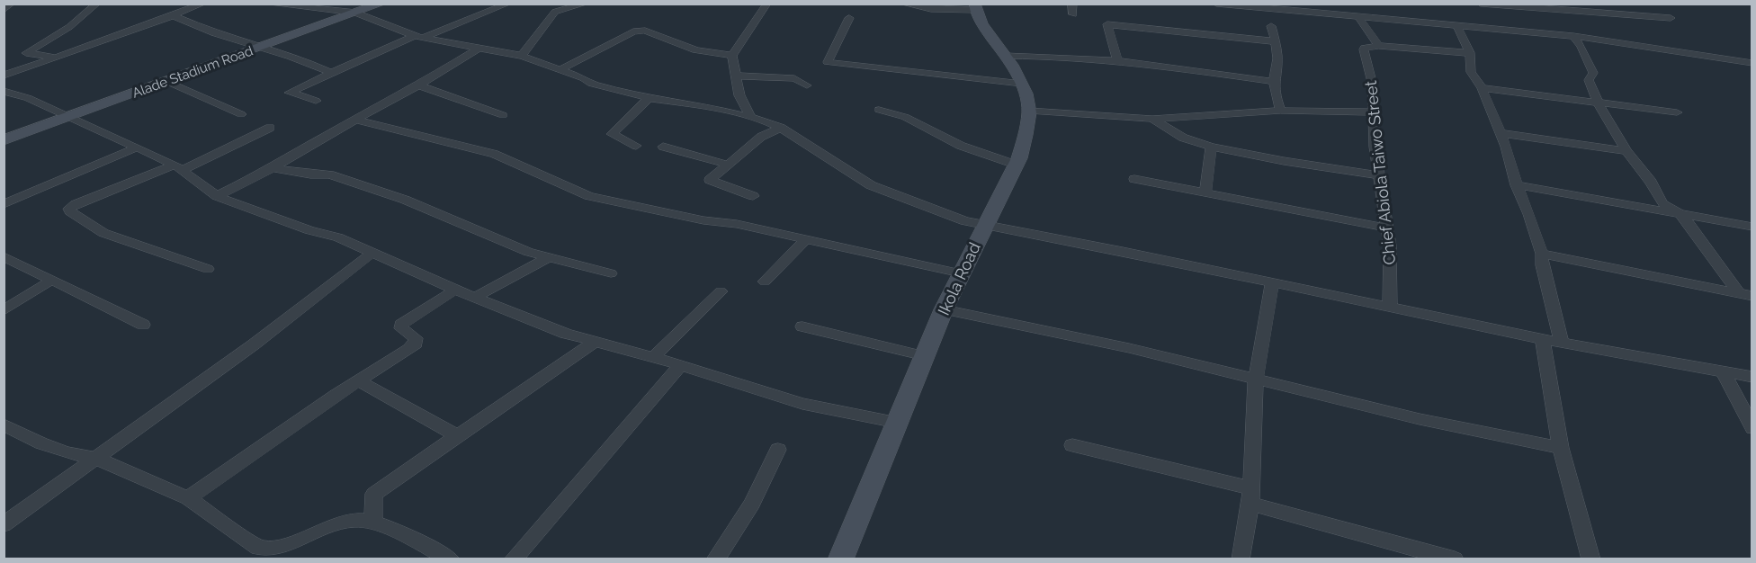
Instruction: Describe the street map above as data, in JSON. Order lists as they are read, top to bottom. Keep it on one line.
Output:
{"streets":{"street":["Alade Stadium Road","Chief Abiola Taiwo Street","Ikola Road"]}}
